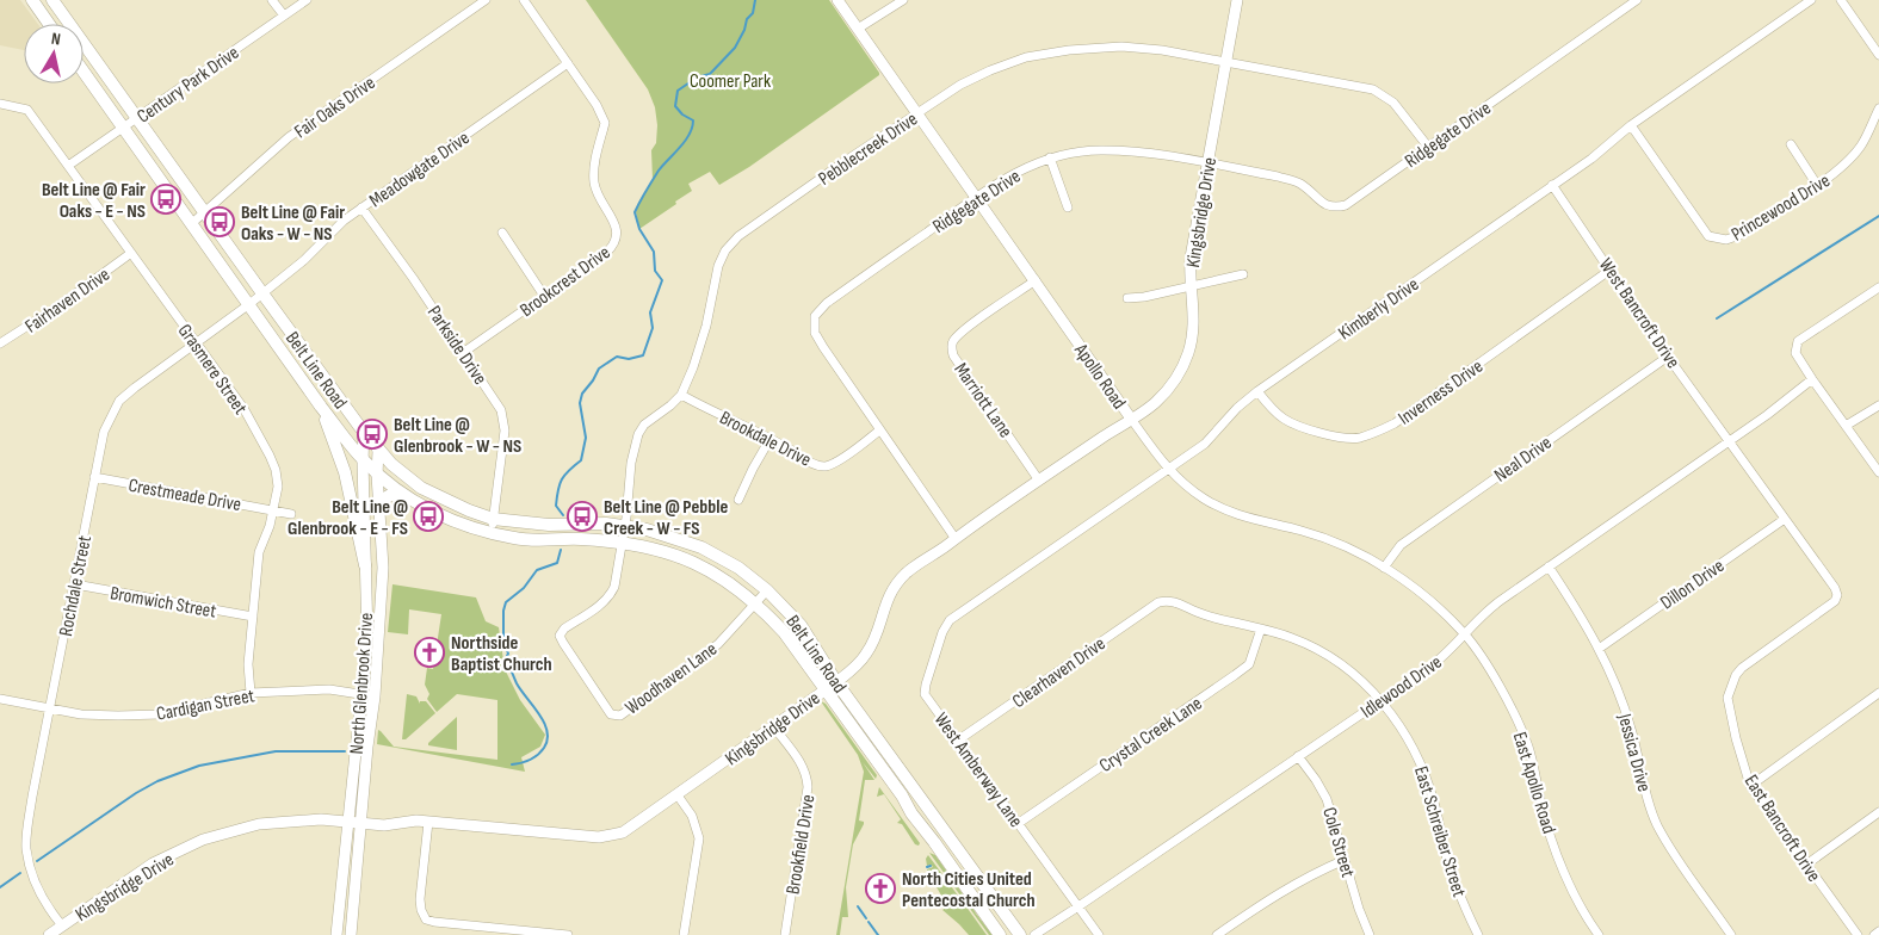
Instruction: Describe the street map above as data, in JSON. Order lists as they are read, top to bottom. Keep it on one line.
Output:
{"streets":{"main road":["Belt Line Road"],"street":["Century Park Drive","Fair Oaks Drive","Ridgegate Drive","Pebblecreek Drive","Meadowgate Drive","Princewood Drive","Kingsbridge Drive","Brookcrest Drive","Fairhaven Drive","Kimberly Drive","West Bancroft Drive","Parkside Drive","Grasmere Street","Apollo Road","Inverness Drive","Marriott Lane","Brookdale Drive","Neal Drive","Crestmeade Drive","Dillon Drive","Rochdale Street","Bromwich Street","Clearhaven Drive","Woodhaven Lane","North Glenbrook Drive","Idlewood Drive","Cardigan Street","Crystal Creek Lane","Jessica Drive","West Amberway Lane","East Apollo Road","East Bancroft Drive","East Schreiber Street","Cole Street","Brookfield Drive"]},"crossings":[["Century Park Drive","Grasmere Street"],["Century Park Drive","Belt Line Road"],["Fair Oaks Drive","Belt Line Road"],["Ridgegate Drive","Pebblecreek Drive"],["Ridgegate Drive","Kingsbridge Drive"],["Ridgegate Drive","Apollo Road"],["Ridgegate Drive","Brookdale Drive"],["Pebblecreek Drive","Kingsbridge Drive"],["Pebblecreek Drive","Belt Line Road"],["Pebblecreek Drive","Apollo Road"],["Pebblecreek Drive","Brookdale Drive"],["Pebblecreek Drive","Woodhaven Lane"],["Meadowgate Drive","Brookcrest Drive"],["Meadowgate Drive","Parkside Drive"],["Meadowgate Drive","Belt Line Road"],["Meadowgate Drive","Rochdale Street"],["Princewood Drive","Kimberly Drive"],["Kingsbridge Drive","Belt Line Road"],["Kingsbridge Drive","Apollo Road"],["Kingsbridge Drive","Marriott Lane"],["Kingsbridge Drive","Rochdale Street"],["Kingsbridge Drive","North Glenbrook Drive"],["Kingsbridge Drive","Brookfield Drive"],["Brookcrest Drive","Parkside Drive"],["Fairhaven Drive","Grasmere Street"],["Kimberly Drive","West Bancroft Drive"],["Kimberly Drive","Apollo Road"],["Kimberly Drive","Inverness Drive"],["Kimberly Drive","West Amberway Lane"],["West Bancroft Drive","Inverness Drive"],["West Bancroft Drive","Neal Drive"],["West Bancroft Drive","Idlewood Drive"],["West Bancroft Drive","East Bancroft Drive"],["Parkside Drive","Belt Line Road"],["Grasmere Street","Crestmeade Drive"],["Grasmere Street","Rochdale Street"],["Grasmere Street","Bromwich Street"],["Grasmere Street","Cardigan Street"],["Belt Line Road","Rochdale Street"],["Belt Line Road","Woodhaven Lane"],["Belt Line Road","North Glenbrook Drive"],["Apollo Road","Marriott Lane"],["Apollo Road","Neal Drive"],["Apollo Road","Idlewood Drive"],["Apollo Road","East Apollo Road"],["Crestmeade Drive","Rochdale Street"],["Dillon Drive","Jessica Drive"],["Dillon Drive","East Bancroft Drive"],["Rochdale Street","Bromwich Street"],["Rochdale Street","Cardigan Street"],["Clearhaven Drive","West Amberway Lane"],["Clearhaven Drive","East Schreiber Street"],["North Glenbrook Drive","Cardigan Street"],["Idlewood Drive","Jessica Drive"],["Idlewood Drive","West Amberway Lane"],["Idlewood Drive","East Apollo Road"],["Idlewood Drive","East Bancroft Drive"],["Idlewood Drive","East Schreiber Street"],["Idlewood Drive","Cole Street"],["Crystal Creek Lane","West Amberway Lane"],["Crystal Creek Lane","East Schreiber Street"]],"parks":["Coomer Park"],"places":{"bus stop":["Belt Line @ Fair Oaks - E - NS","Belt Line @ Fair Oaks - W - NS","Belt Line @ Glenbrook - W - NS","Belt Line @ Glenbrook - E - FS","Belt Line @ Pebble Creek - W - FS"],"church":["Northside Baptist Church","North Cities United Pentecostal Church"]},"north":"top"}
